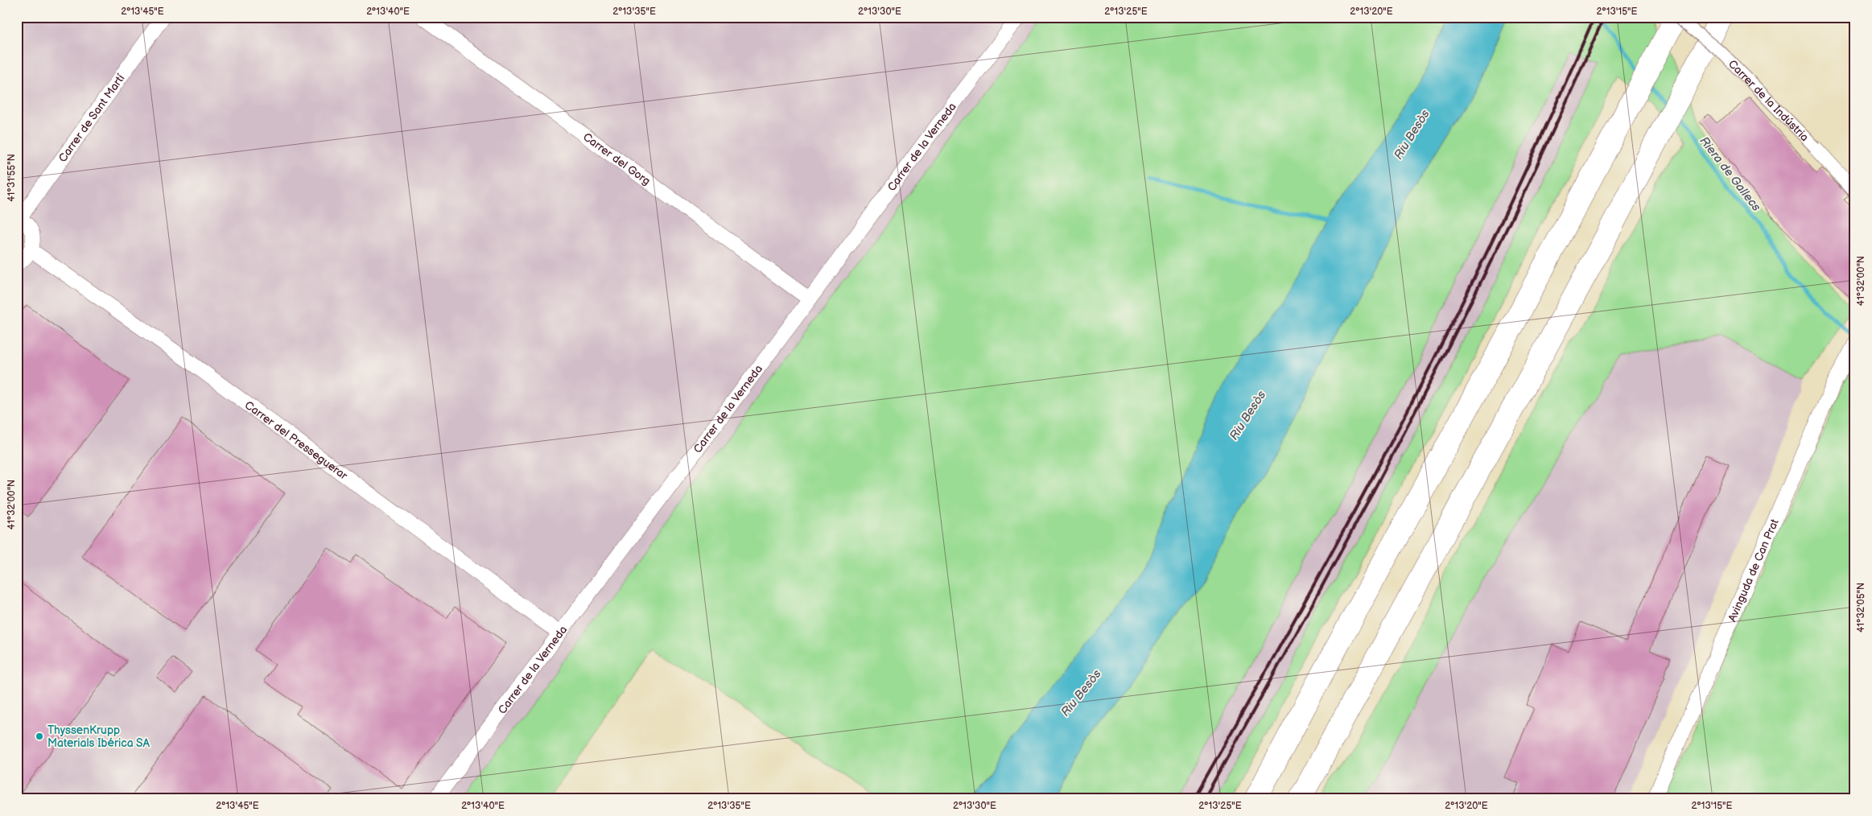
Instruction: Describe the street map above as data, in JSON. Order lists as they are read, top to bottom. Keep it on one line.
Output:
{"streets":{"street":["Carrer de la Indústria","Carrer de Sant Martí","Carrer de la Verneda","Carrer del Gorg","Carrer del Presseguerar","Avinguda de Can Prat"]},"crossings":[["Carrer de la Verneda","Carrer del Gorg"],["Carrer de la Verneda","Carrer del Presseguerar"]],"water":["Riu Besòs","Riera de Gallecs"],"places":["ThyssenKrupp Materials Ibérica SA"],"coordinates":["2°13'45\"E","2°13'40\"E","2°13'35\"E","2°13'30\"E","2°13'25\"E","2°13'20\"E","2°13'15\"E","41°31'55\"N","41°32'00\"N","41°32'05\"N"]}
